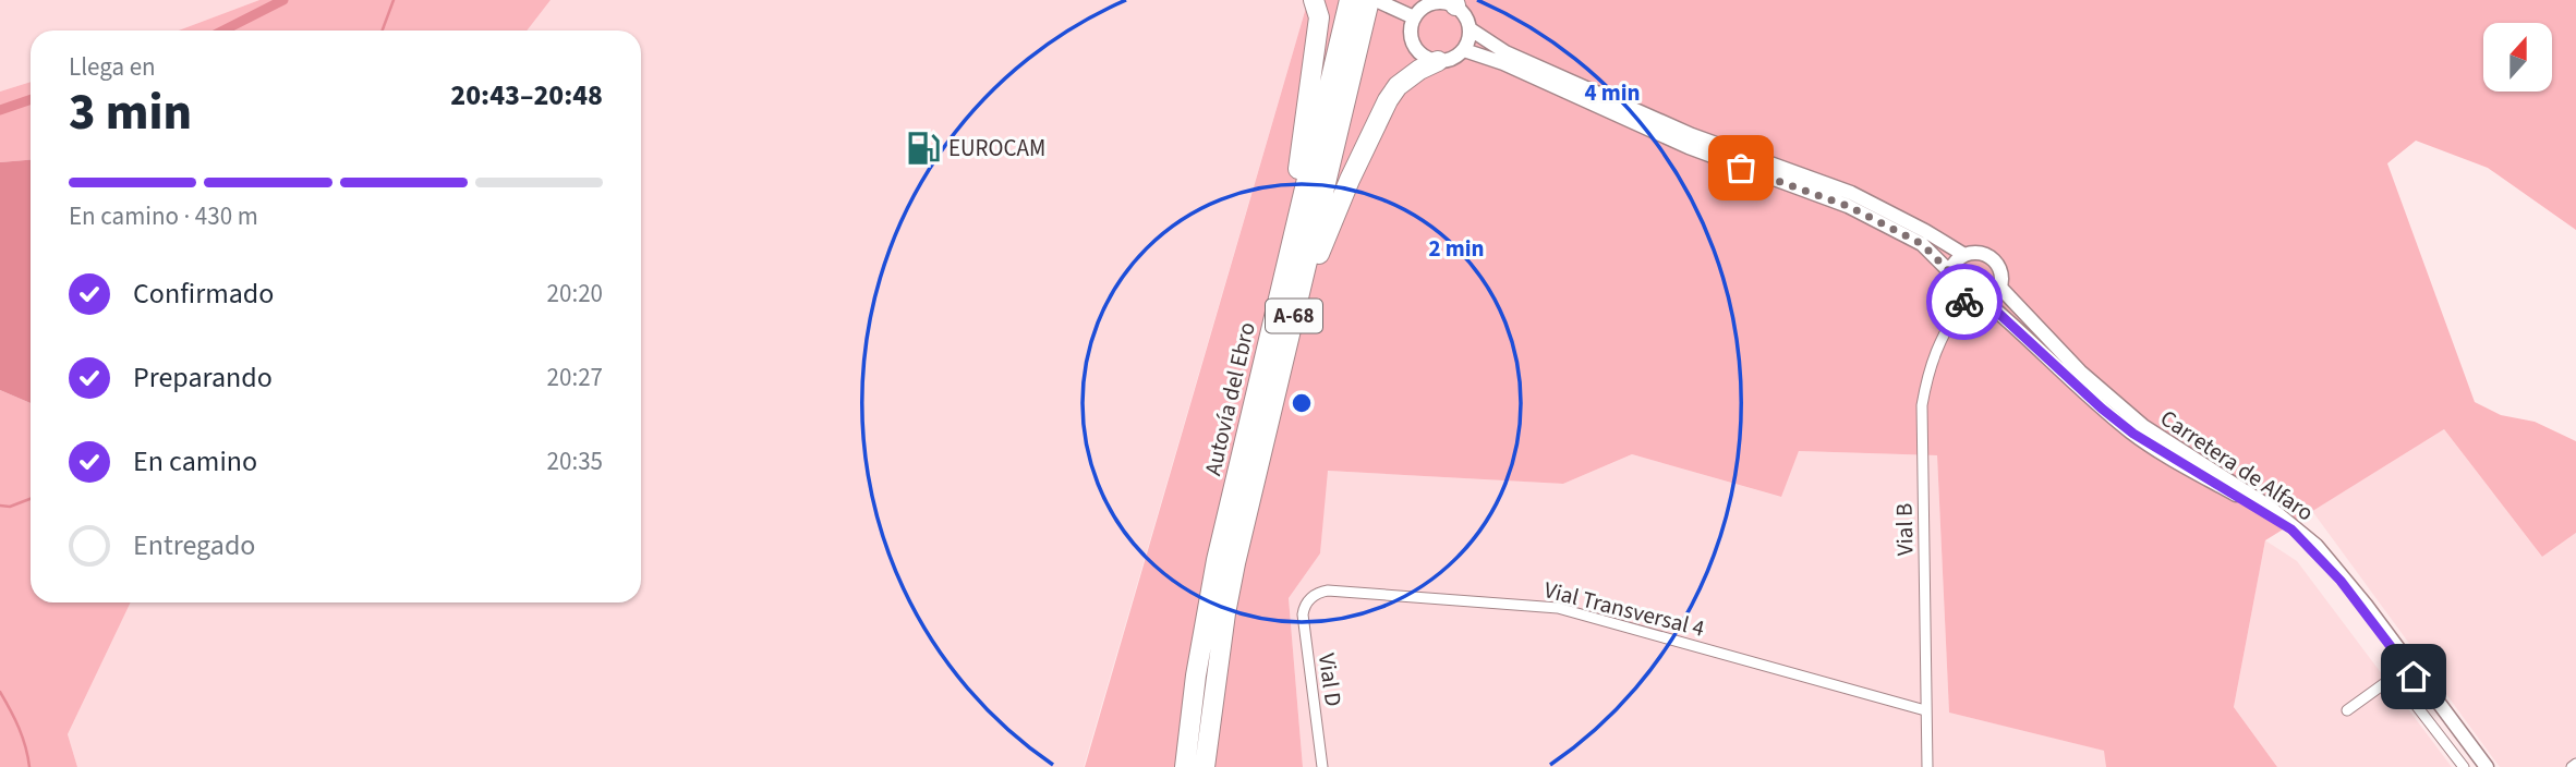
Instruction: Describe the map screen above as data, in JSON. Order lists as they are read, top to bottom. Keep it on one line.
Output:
{"streets":{"highway":["A-68","Autovía del Ebro"],"main road":["Carretera de Alfaro"],"street":["Vial B","Vial Transversal 4","Vial D"]},"crossings":[["Carretera de Alfaro","Vial B"],["Vial B","Vial Transversal 4"],["Vial Transversal 4","Vial D"]],"places":{"fuel station":["EUROCAM"]},"north":"top","page":{"heading":["3 min","Llega en","20:43–20:48"],"bar":"En camino · 430 m","list":[["Confirmado","20:20"],["Preparando","20:27"],["En camino","20:35"],"Entregado"]},"rings":["4 min","2 min"]}
